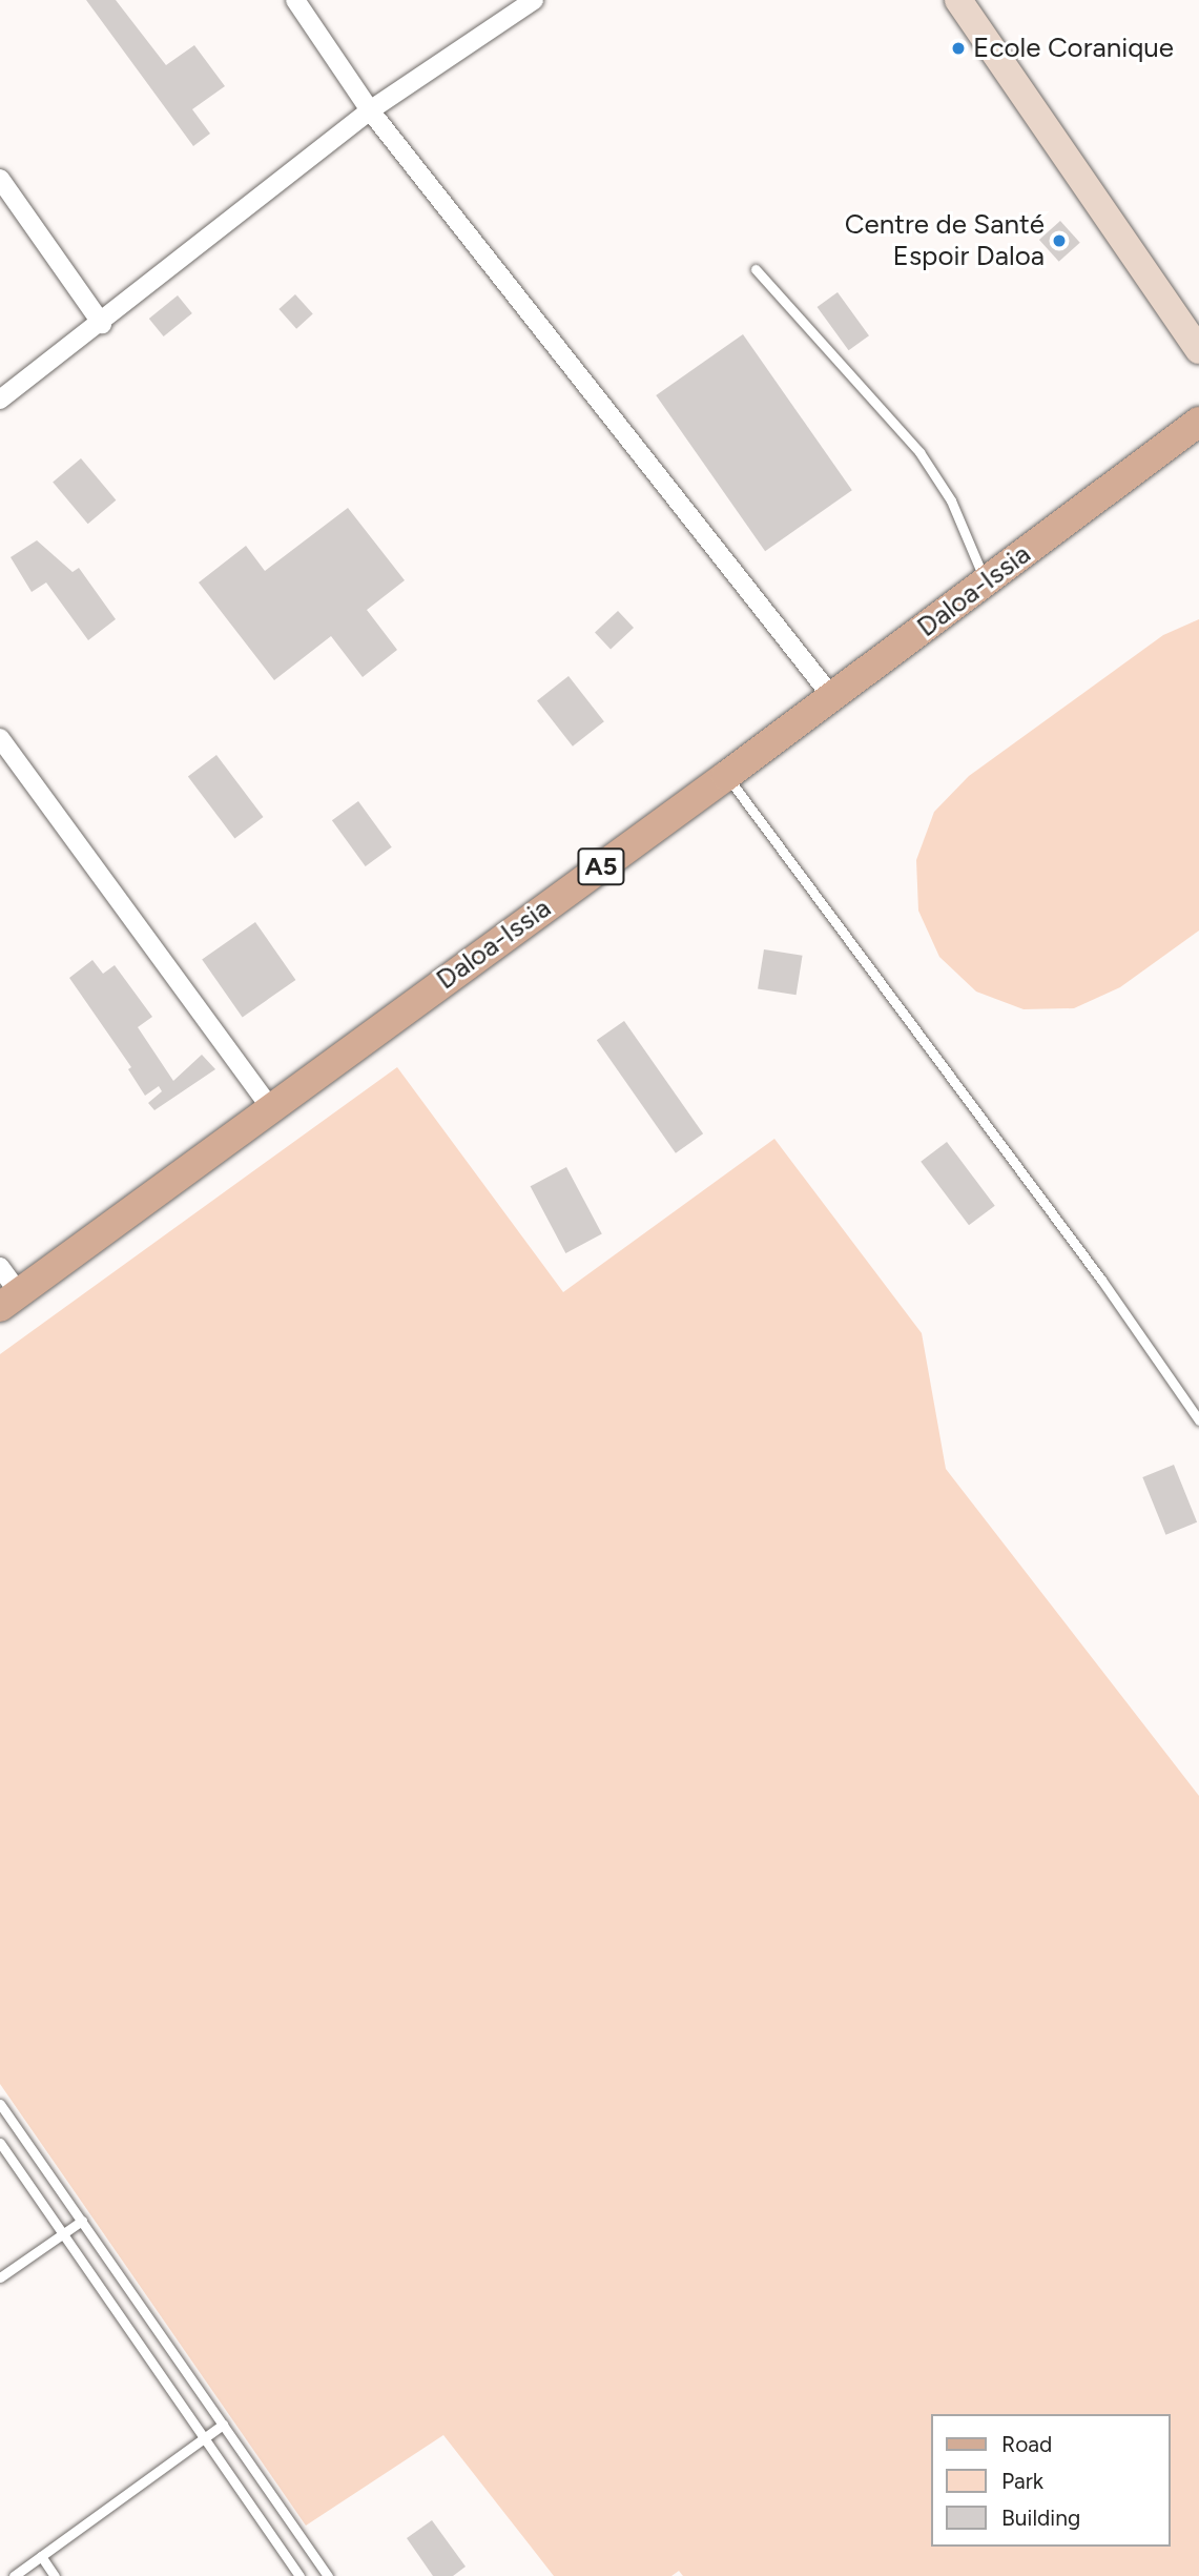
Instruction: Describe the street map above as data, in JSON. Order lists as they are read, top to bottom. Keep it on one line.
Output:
{"streets":{"main road":["Daloa-Issia","A5"]},"places":["Ecole Coranique","Centre de Santé Espoir Daloa"],"legend":["Road","Park","Building"]}
